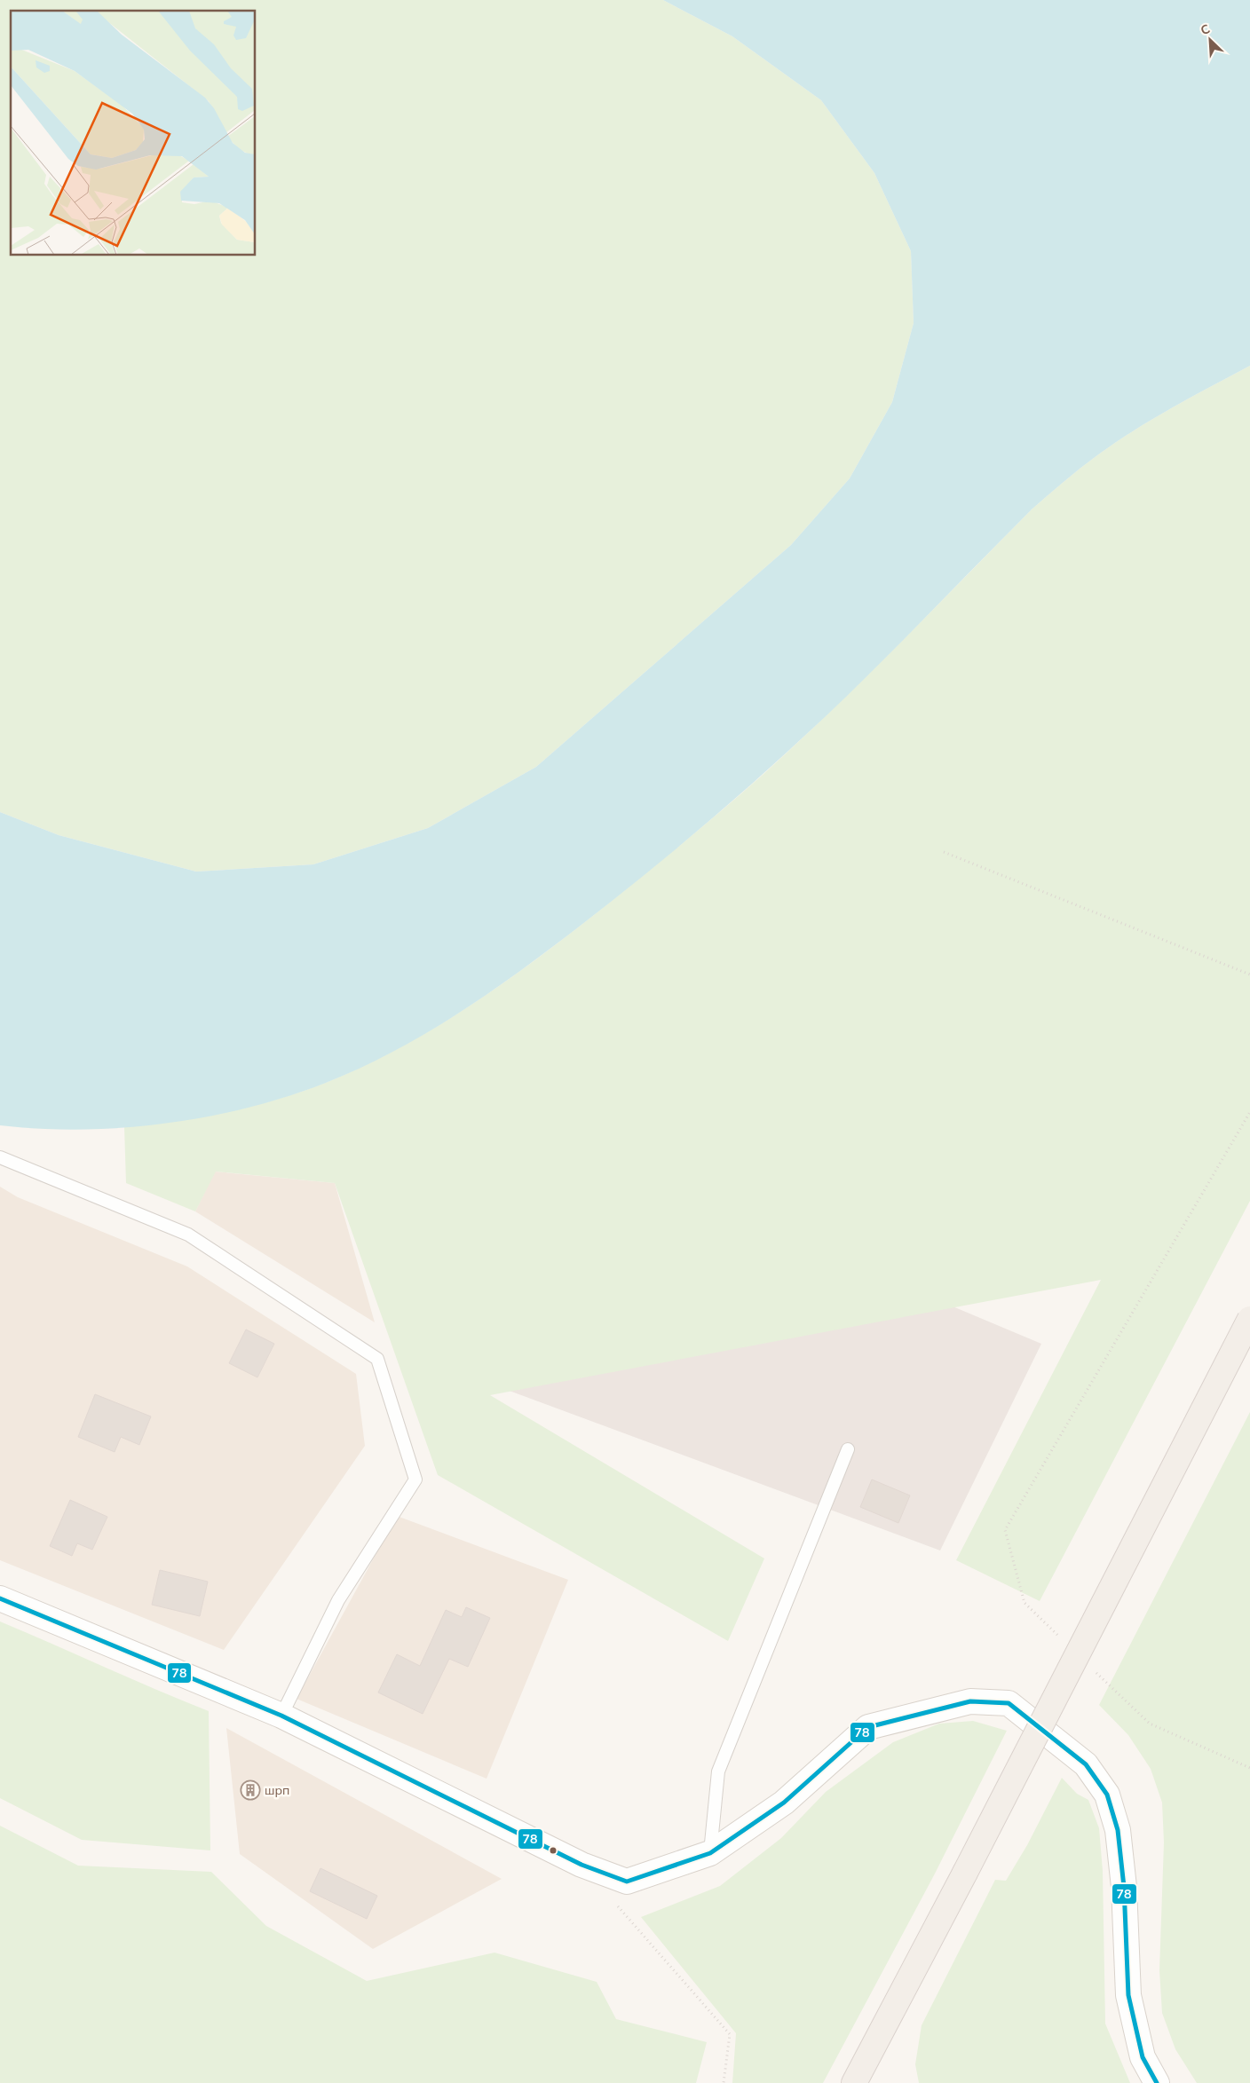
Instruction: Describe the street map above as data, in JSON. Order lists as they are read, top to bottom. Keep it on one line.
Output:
{"places":{"building":["шрп"]},"lines":["transit line 78"],"north":"top left"}
